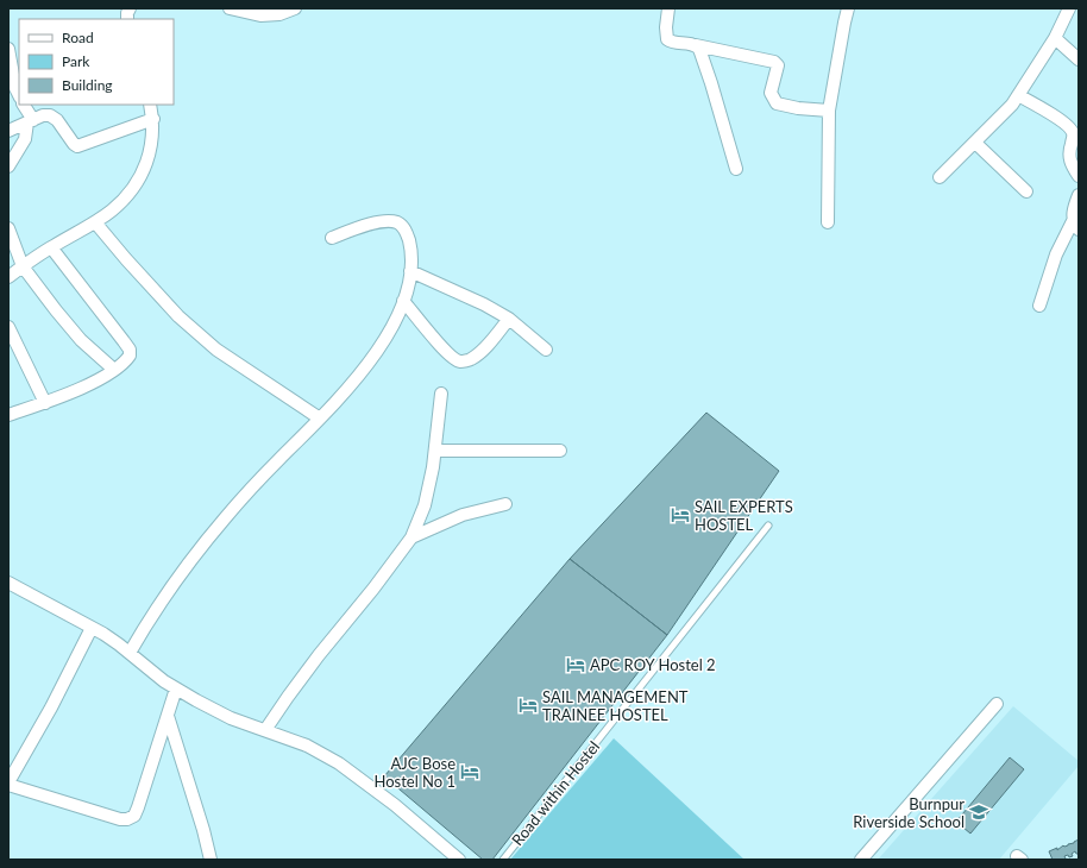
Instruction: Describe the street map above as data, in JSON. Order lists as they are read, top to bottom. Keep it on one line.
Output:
{"streets":{"lane":["Road within Hostel"]},"places":{"hotel":["SAIL EXPERTS HOSTEL","APC ROY Hostel 2","SAIL MANAGEMENT TRAINEE HOSTEL","AJC Bose Hostel No 1"],"school or university":["Burnpur Riverside School"]},"legend":["Road","Park","Building"]}
